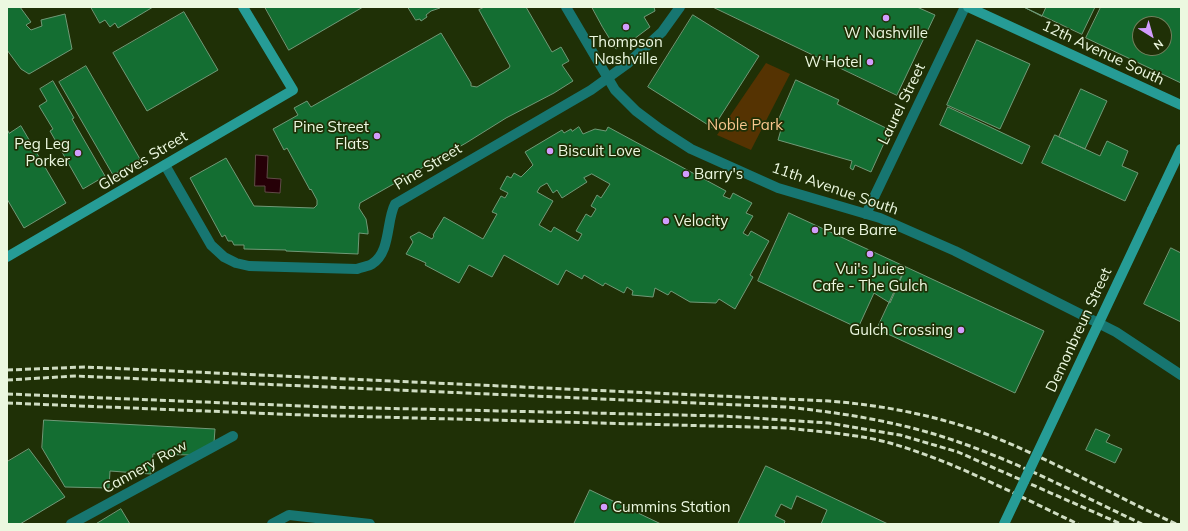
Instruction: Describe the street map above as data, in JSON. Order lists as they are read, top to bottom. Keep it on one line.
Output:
{"streets":{"main road":["12th Avenue South","Gleaves Street","Demonbreun Street"],"street":["Laurel Street","Pine Street","11th Avenue South","Cannery Row"]},"crossings":[["Laurel Street","11th Avenue South"],["Gleaves Street","Pine Street"],["Pine Street","11th Avenue South"]],"parks":["Noble Park"],"places":["W Nashville","Thompson Nashville","W Hotel","Pine Street Flats","Biscuit Love","Peg Leg Porker","Barry's","Velocity","Pure Barre","Vui's Juice Cafe - The Gulch","Gulch Crossing","Cummins Station"],"north":"bottom right"}
